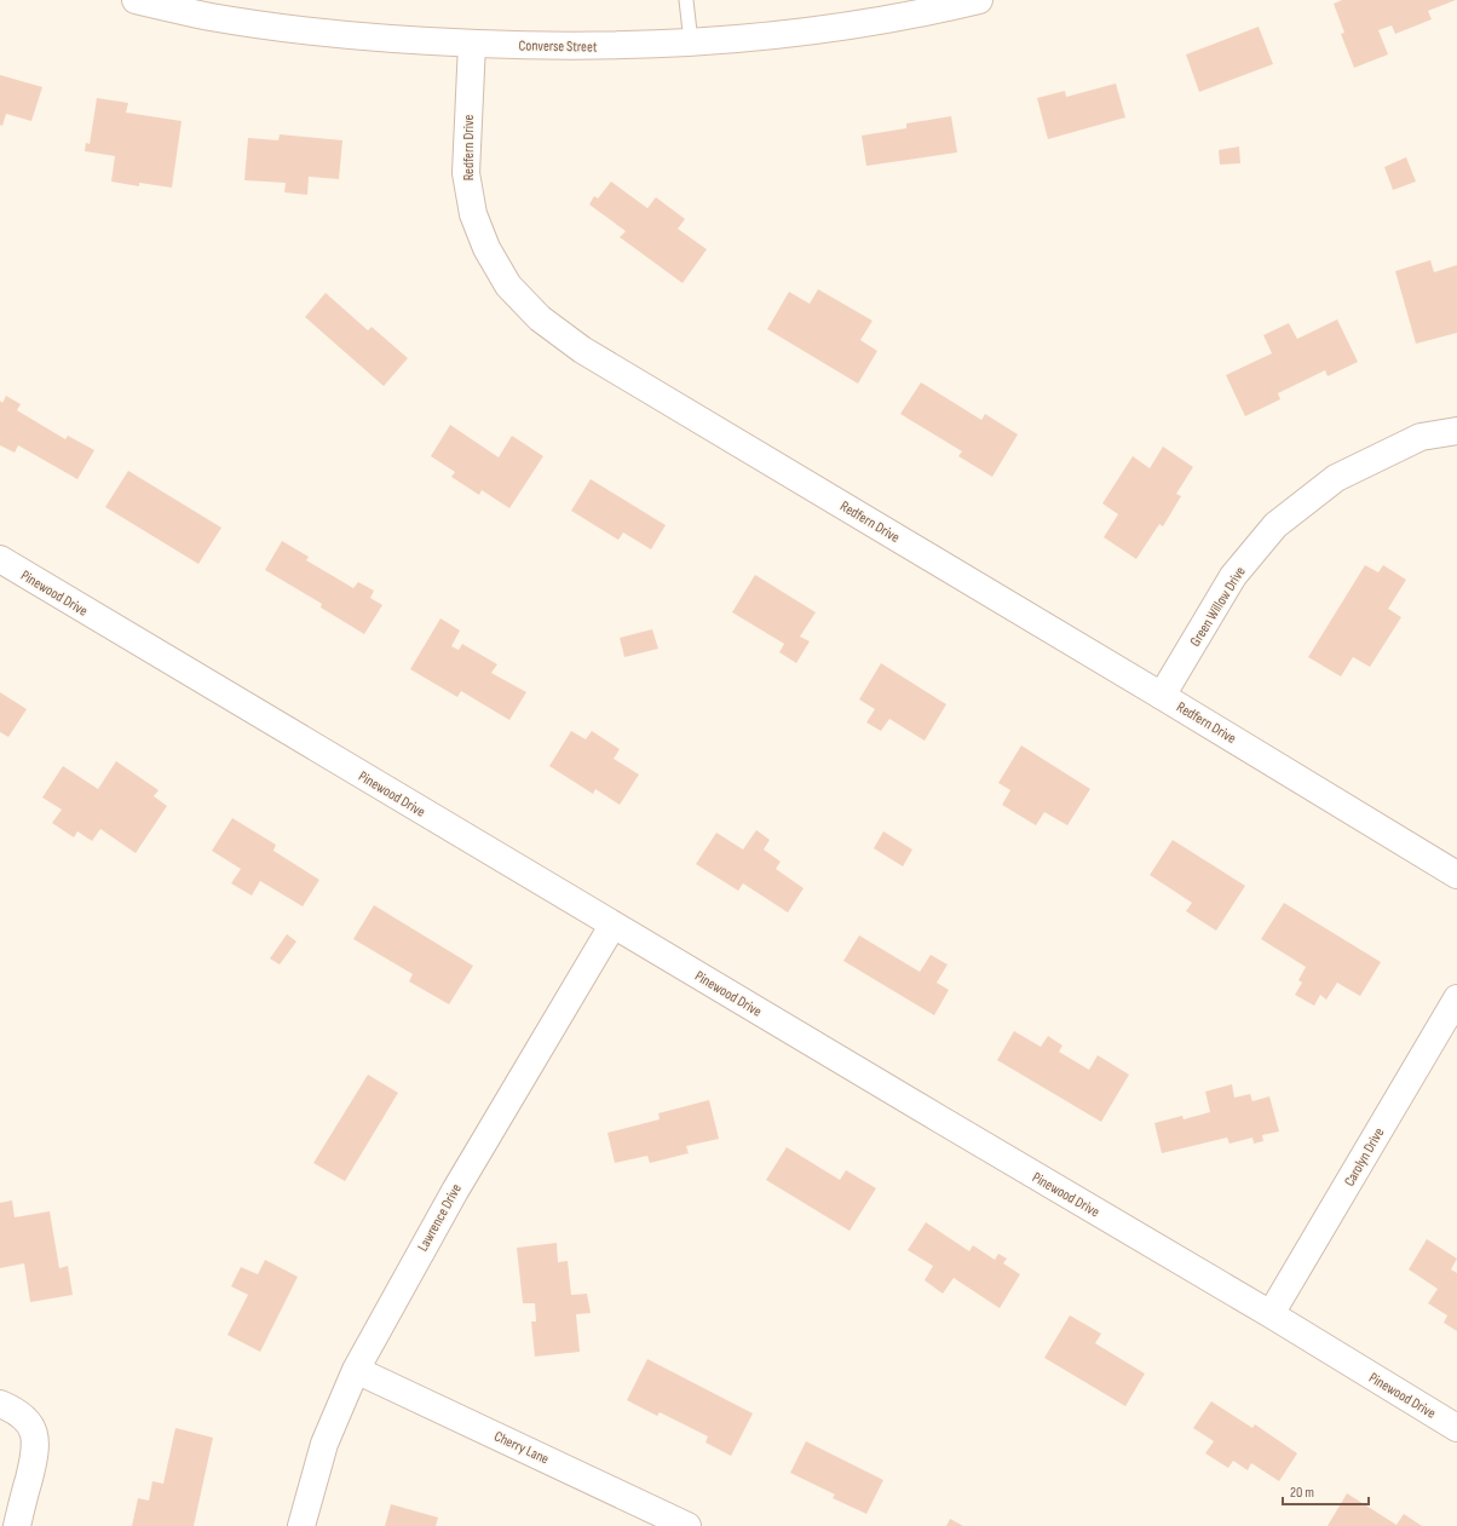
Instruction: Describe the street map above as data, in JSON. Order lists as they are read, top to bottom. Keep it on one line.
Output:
{"streets":{"street":["Converse Street","Redfern Drive","Pinewood Drive","Green Willow Drive","Carolyn Drive","Lawrence Drive","Cherry Lane"]},"crossings":[["Converse Street","Redfern Drive"],["Redfern Drive","Green Willow Drive"],["Pinewood Drive","Carolyn Drive"],["Pinewood Drive","Lawrence Drive"],["Lawrence Drive","Cherry Lane"]],"scale_bar":"20 m"}
